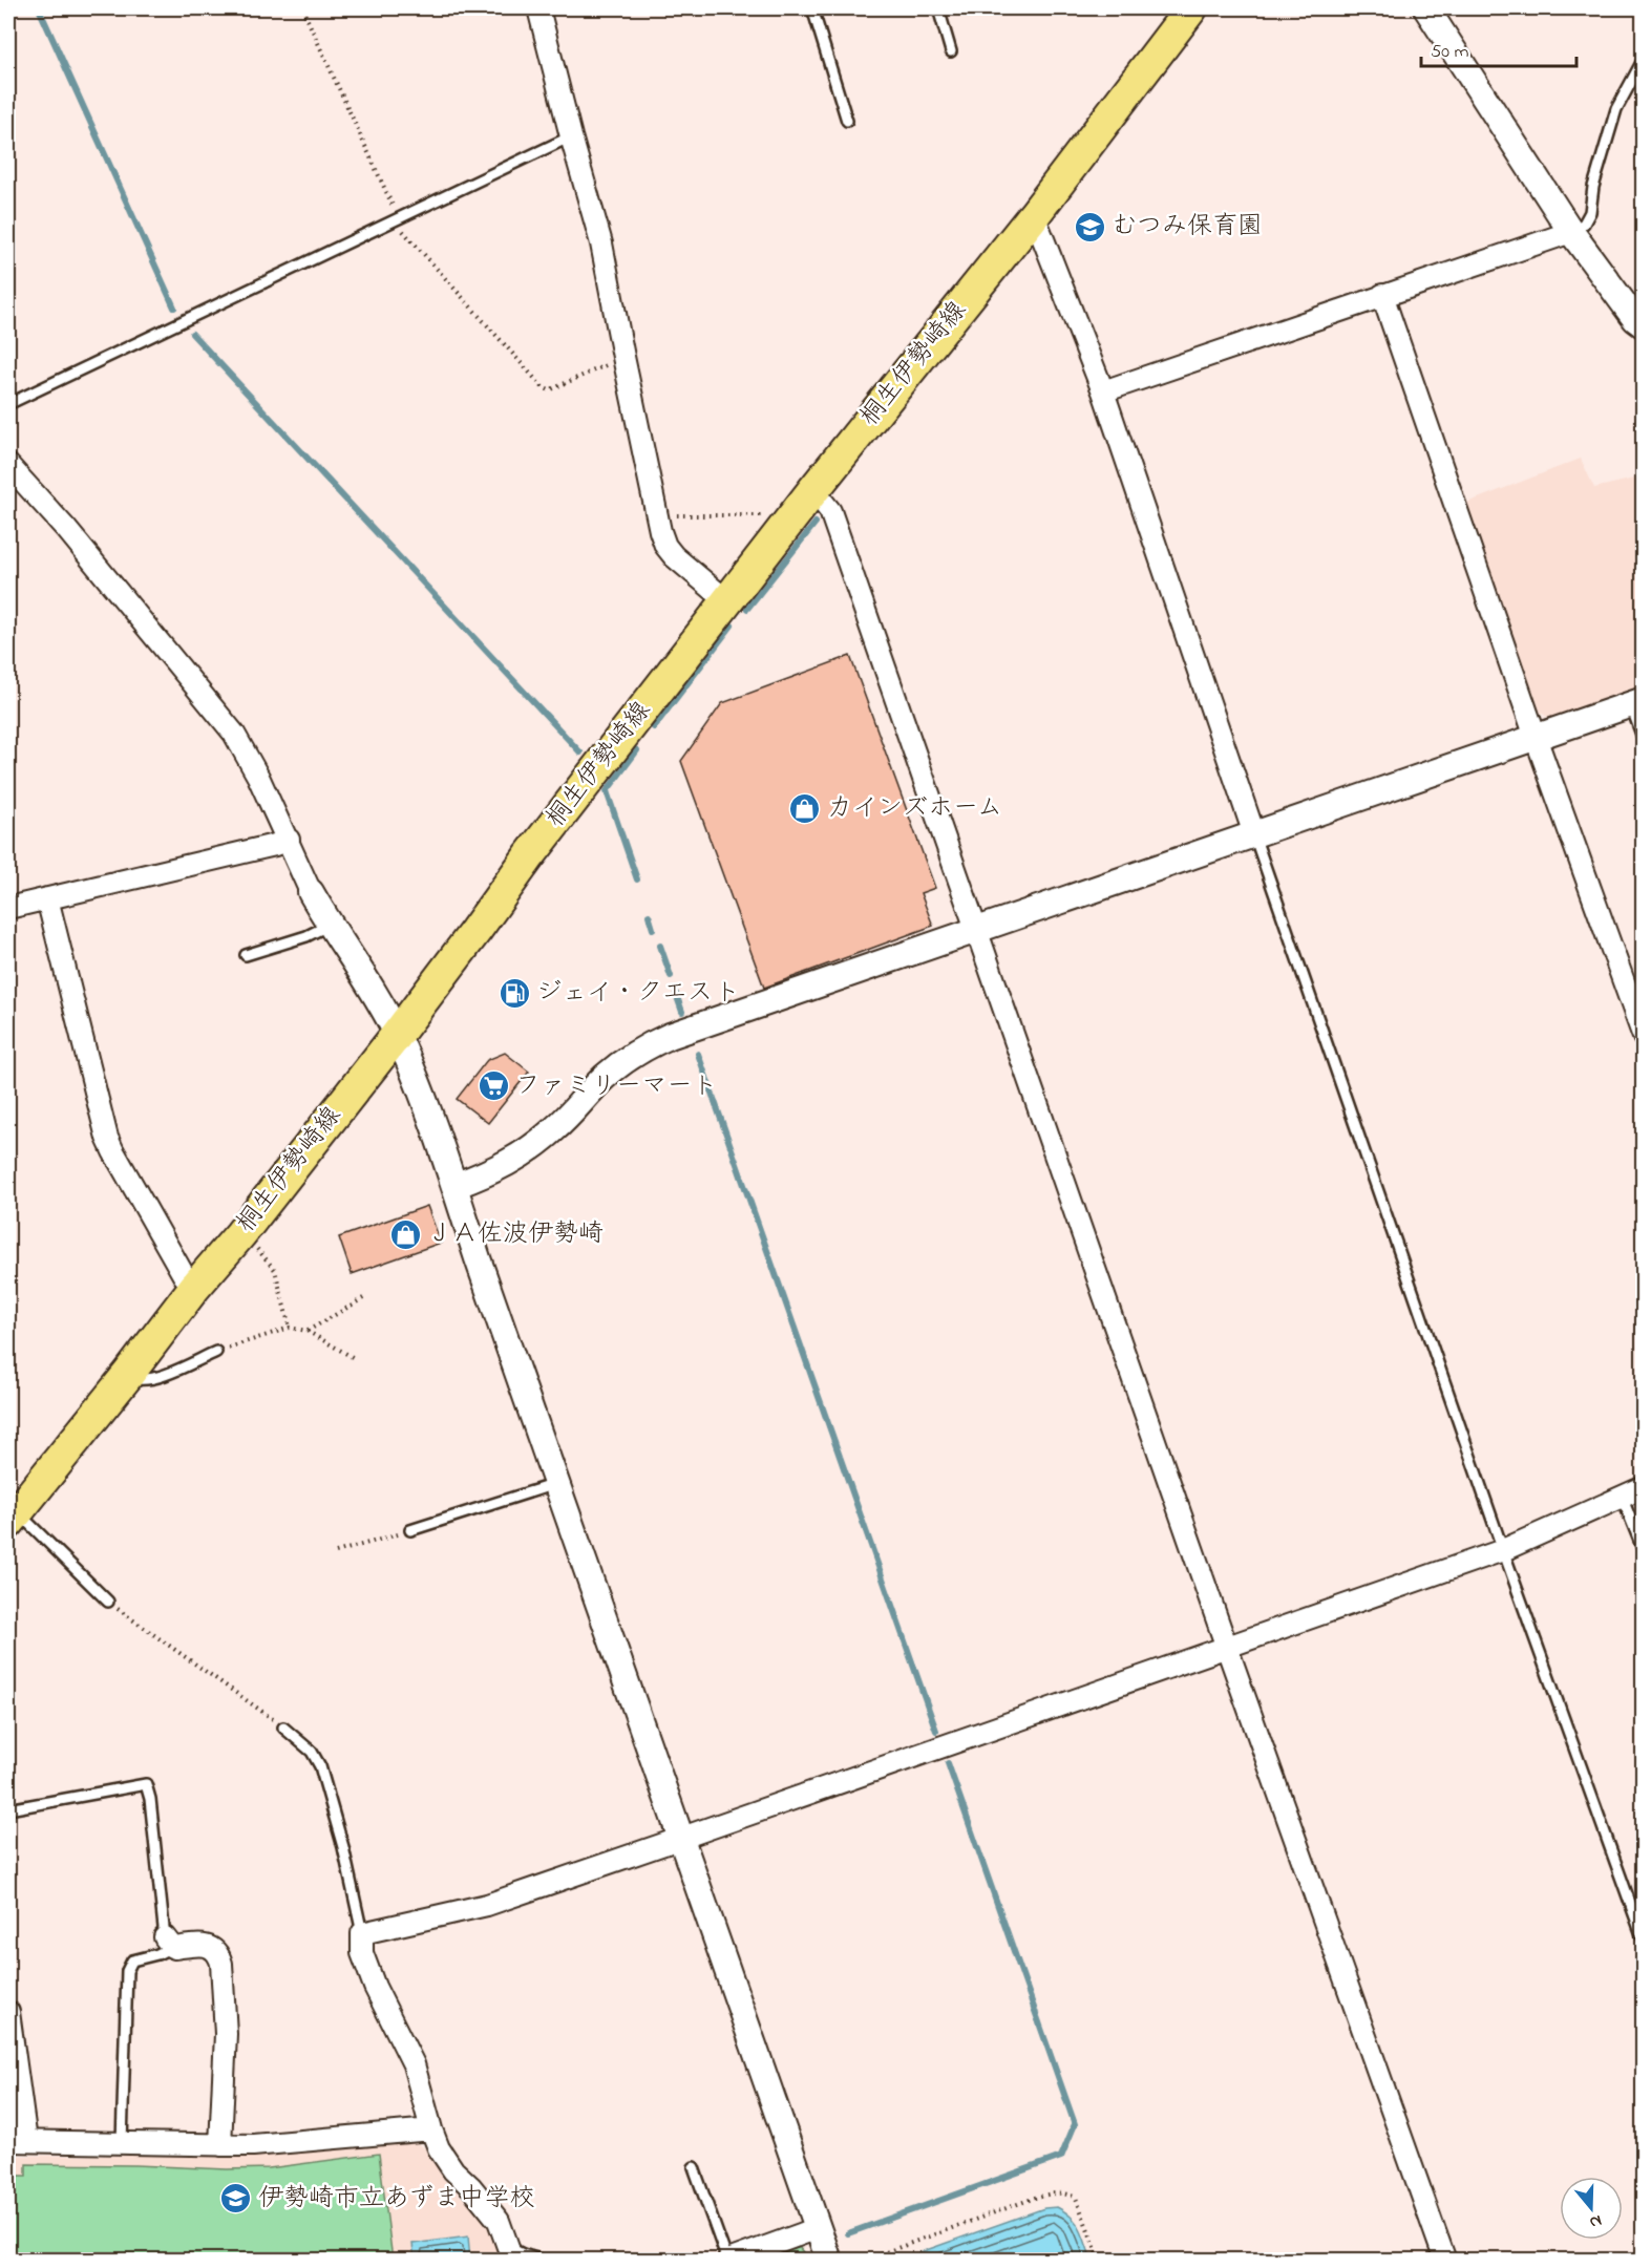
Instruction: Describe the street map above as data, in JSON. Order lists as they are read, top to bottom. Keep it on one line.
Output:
{"streets":{"main road":["桐生伊勢崎線"]},"places":{"school or university":["むつみ保育園","伊勢崎市立あずま中学校"],"shop":["カインズホーム","ＪＡ佐波伊勢崎"],"fuel station":["ジェイ・クエスト"],"supermarket":["ファミリーマート"]},"scale_bar":"50 m","north":"bottom"}
